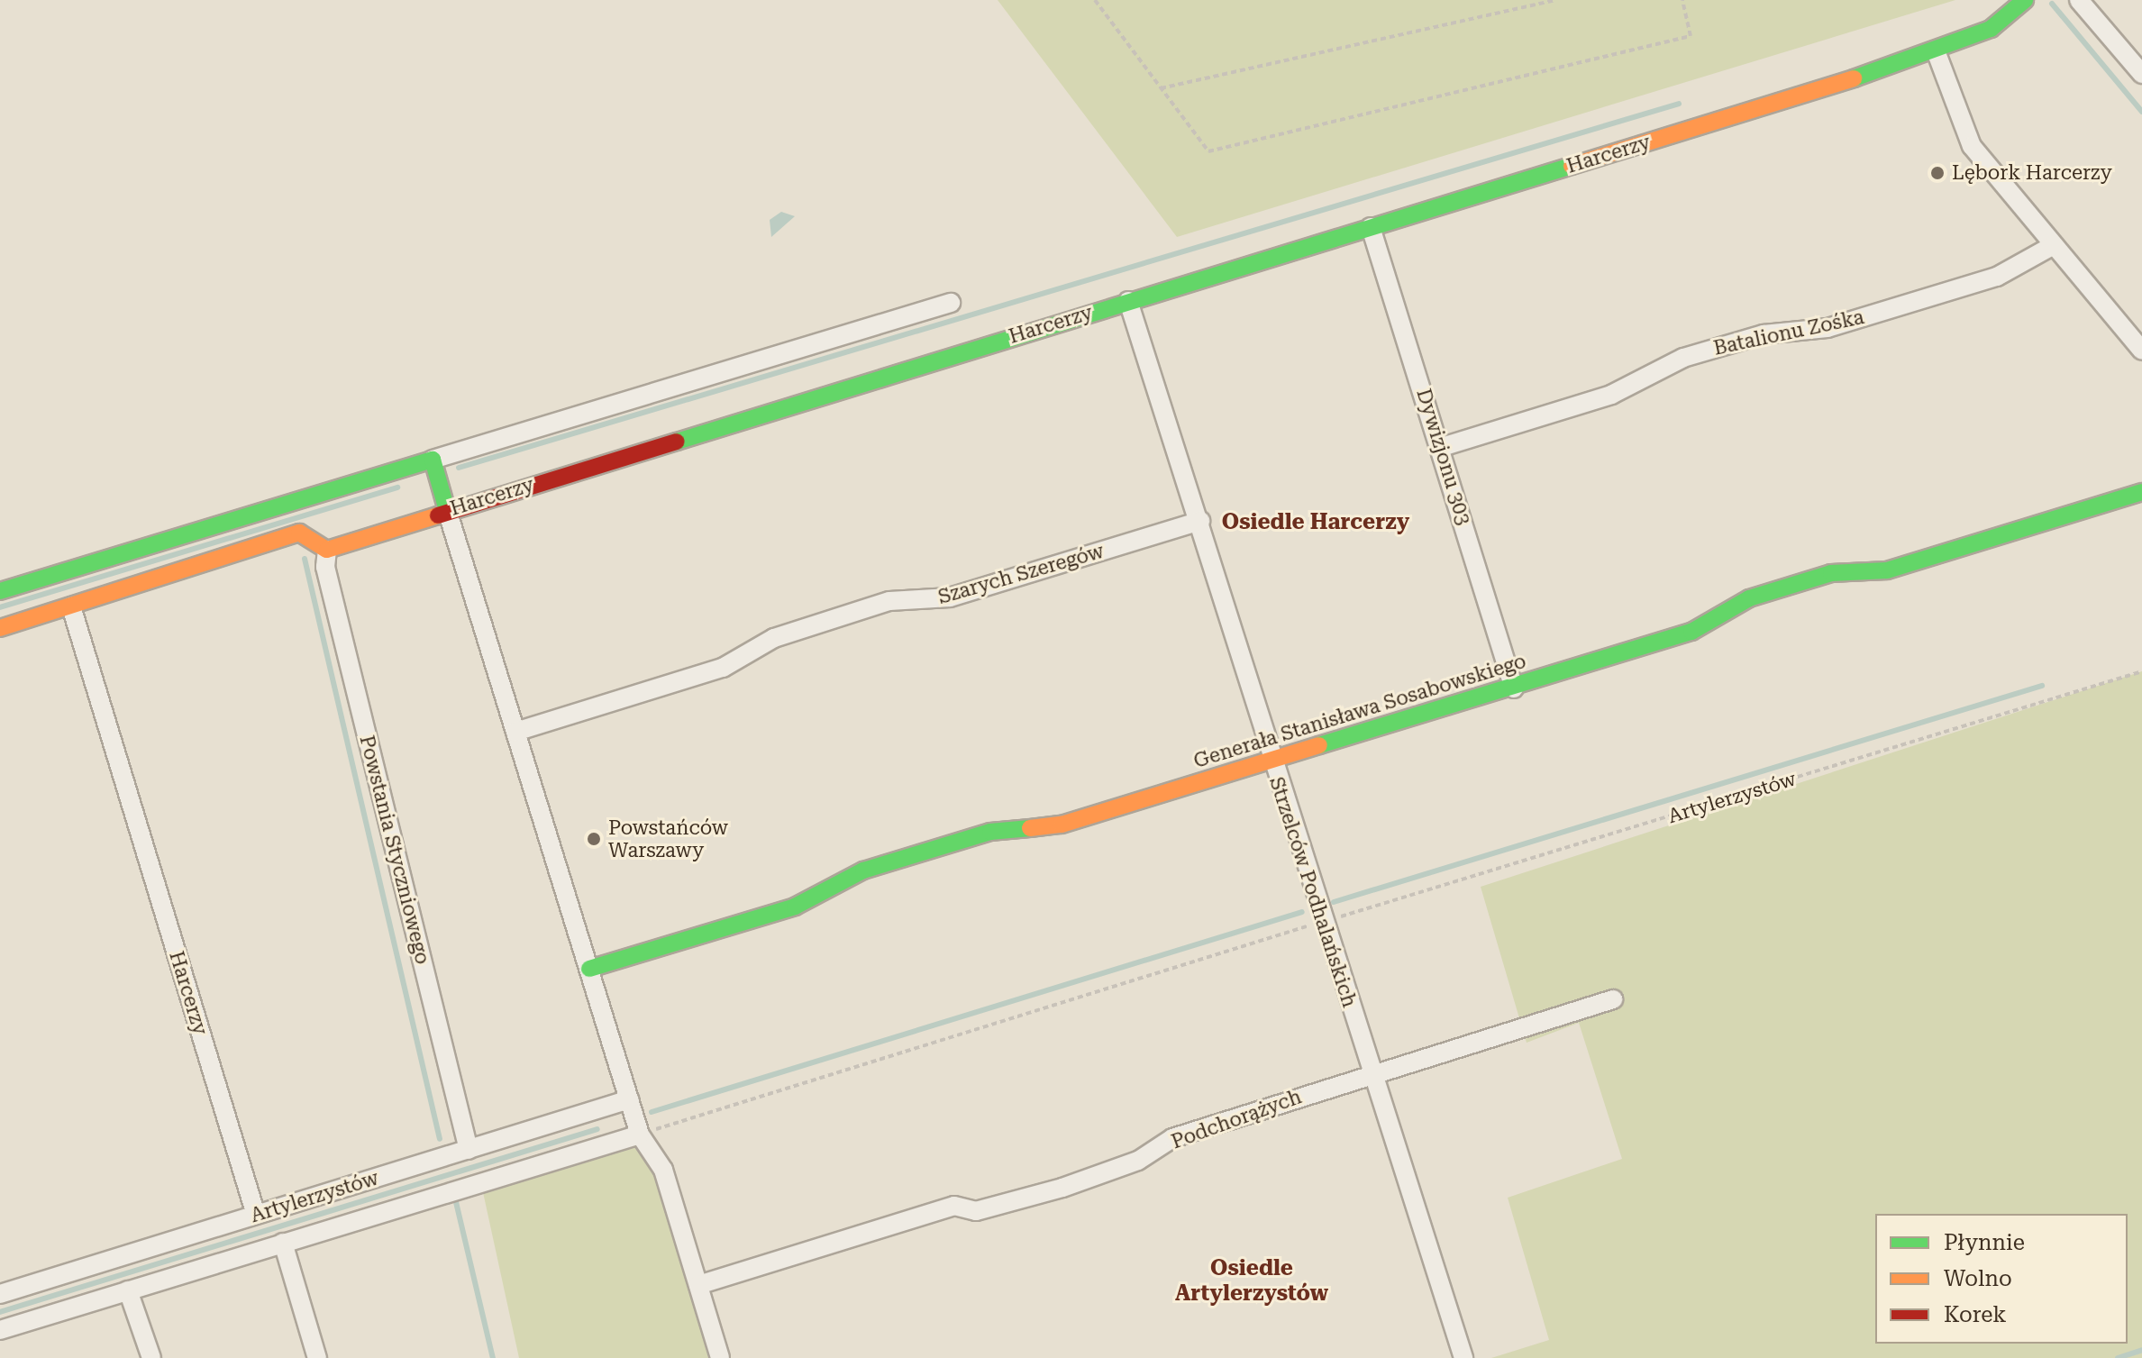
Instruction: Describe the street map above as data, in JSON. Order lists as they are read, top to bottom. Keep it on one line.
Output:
{"streets":{"street":["Harcerzy","Batalionu Zośka","Dywizjonu 303","Szarych Szeregów","Generała Stanisława Sosabowskiego","Artylerzystów","Powstania Styczniowego","Strzelców Podhalańskich","Podchorążych"]},"crossings":[["Harcerzy","Dywizjonu 303"],["Harcerzy","Artylerzystów"],["Harcerzy","Powstania Styczniowego"],["Harcerzy","Strzelców Podhalańskich"],["Batalionu Zośka","Dywizjonu 303"],["Dywizjonu 303","Generała Stanisława Sosabowskiego"],["Szarych Szeregów","Strzelców Podhalańskich"],["Generała Stanisława Sosabowskiego","Strzelców Podhalańskich"],["Artylerzystów","Powstania Styczniowego"],["Artylerzystów","Strzelców Podhalańskich"],["Strzelców Podhalańskich","Podchorążych"]],"districts":["Osiedle Harcerzy","Osiedle Artylerzystów"],"places":["Lębork Harcerzy","Powstańców Warszawy"],"legend":["Płynnie","Wolno","Korek"]}
